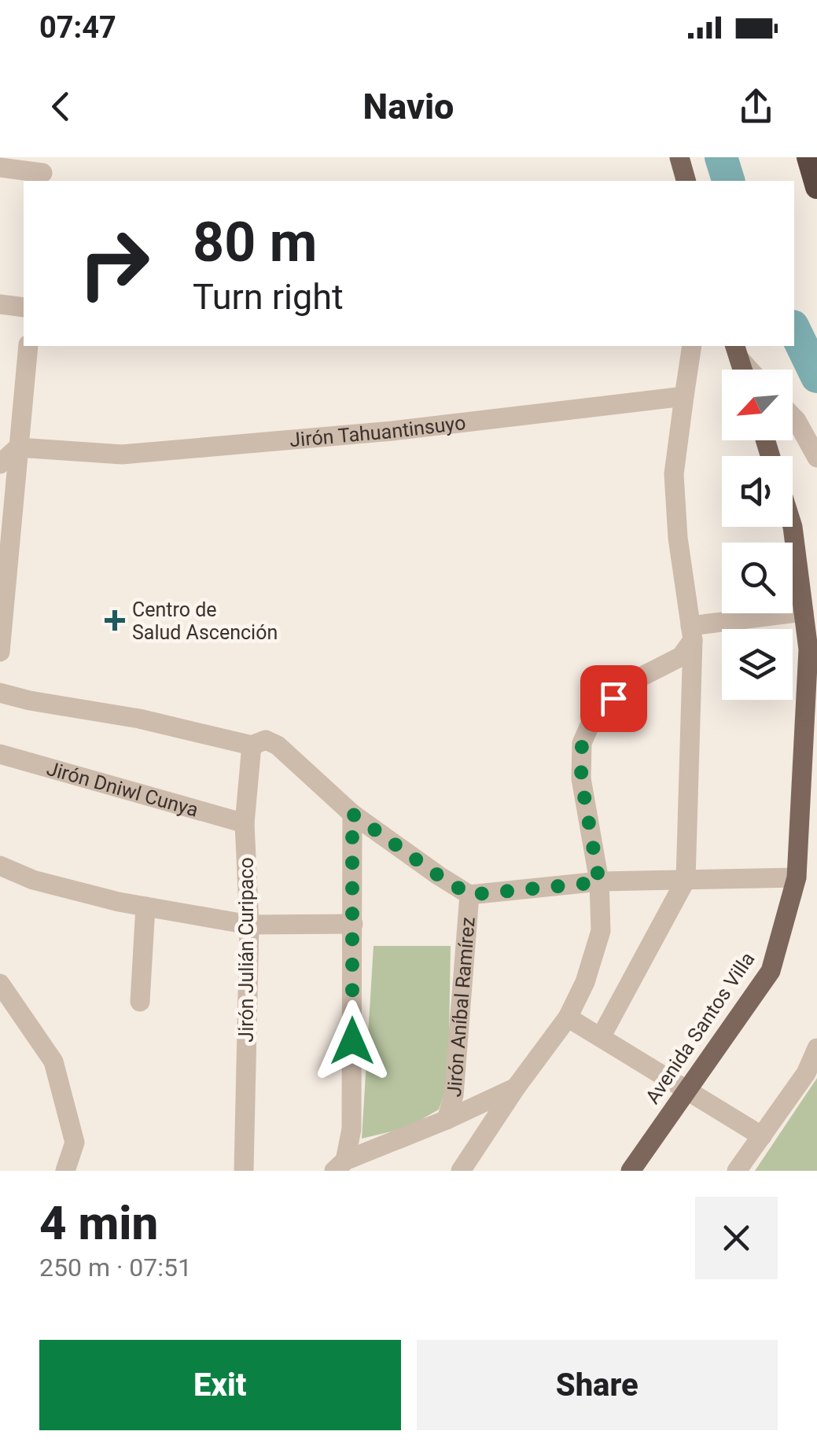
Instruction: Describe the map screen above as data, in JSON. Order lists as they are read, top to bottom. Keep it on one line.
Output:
{"streets":{"main road":["Avenida Santos Villa"],"street":["Jirón Tahuantinsuyo","Jirón Dniwl Cunya","Jirón Julián Curipaco","Jirón Aníbal Ramírez"]},"crossings":[["Jirón Dniwl Cunya","Jirón Julián Curipaco"]],"places":{"health":["Centro de Salud Ascención"]},"north":"bottom left","page":{"status":"07:47","header":"Navio","turn":["80 m","Turn right"],"heading":["4 min","250 m · 07:51"],"buttons":["Exit","Share"]}}
